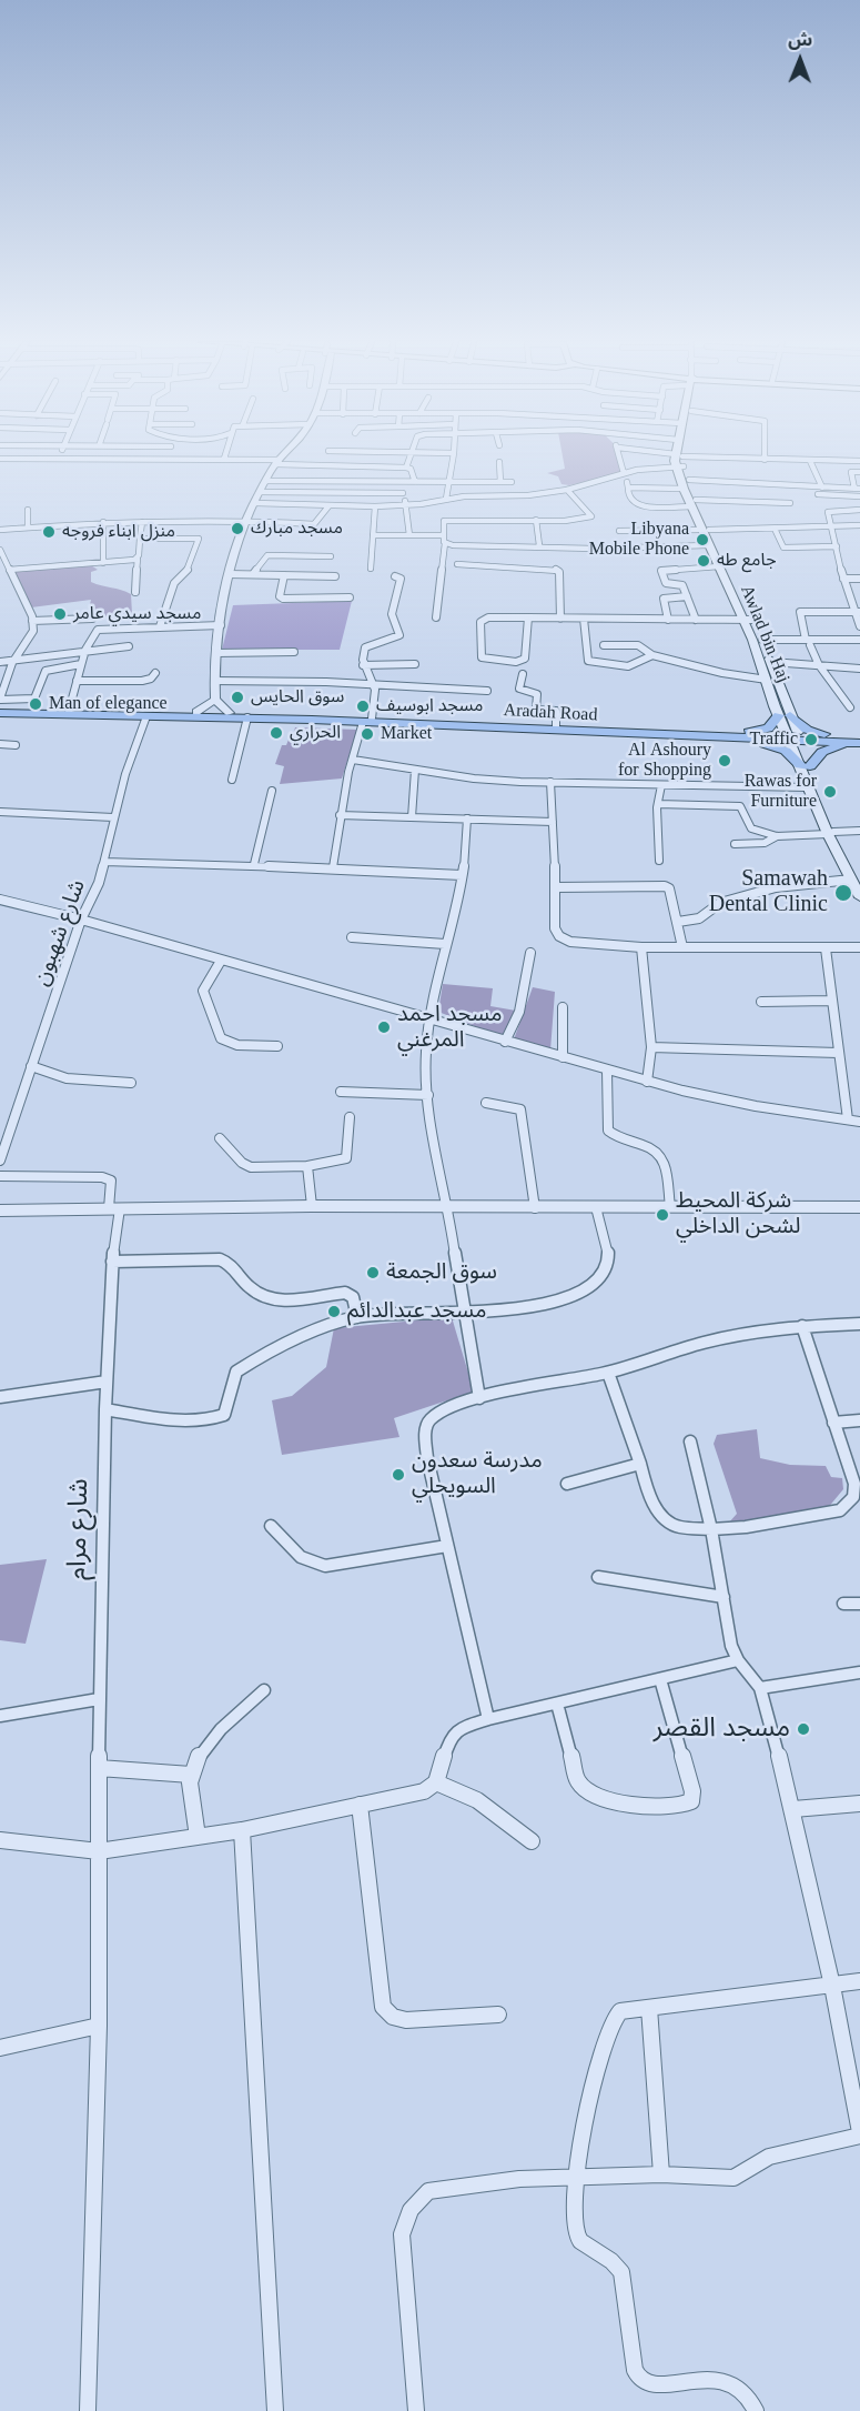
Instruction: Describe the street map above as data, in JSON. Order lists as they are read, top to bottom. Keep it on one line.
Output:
{"streets":{"main road":["Awlad bin Haj","Aradah Road"],"street":["شارع شهبون","شارع مرام"]},"crossings":[["Awlad bin Haj","Aradah Road"],["Aradah Road","شارع شهبون"]],"places":["مسجد مبارك","منزل ابناء فروجه","Libyana Mobile Phone","جامع طه","مسجد سيدي عامر","سوق الحايس","Man of elegance","مسجد ابوسيف","الحراري","Market","Traffic","Al Ashoury for Shopping","Rawas for Furniture","Samawah Dental Clinic","مسجد احمد المرغني","شركة المحيط لشحن الداخلي","سوق الجمعة","مسجد عبدالدائم","مدرسة سعدون السويحلي","مسجد القصر"],"north":"top"}
